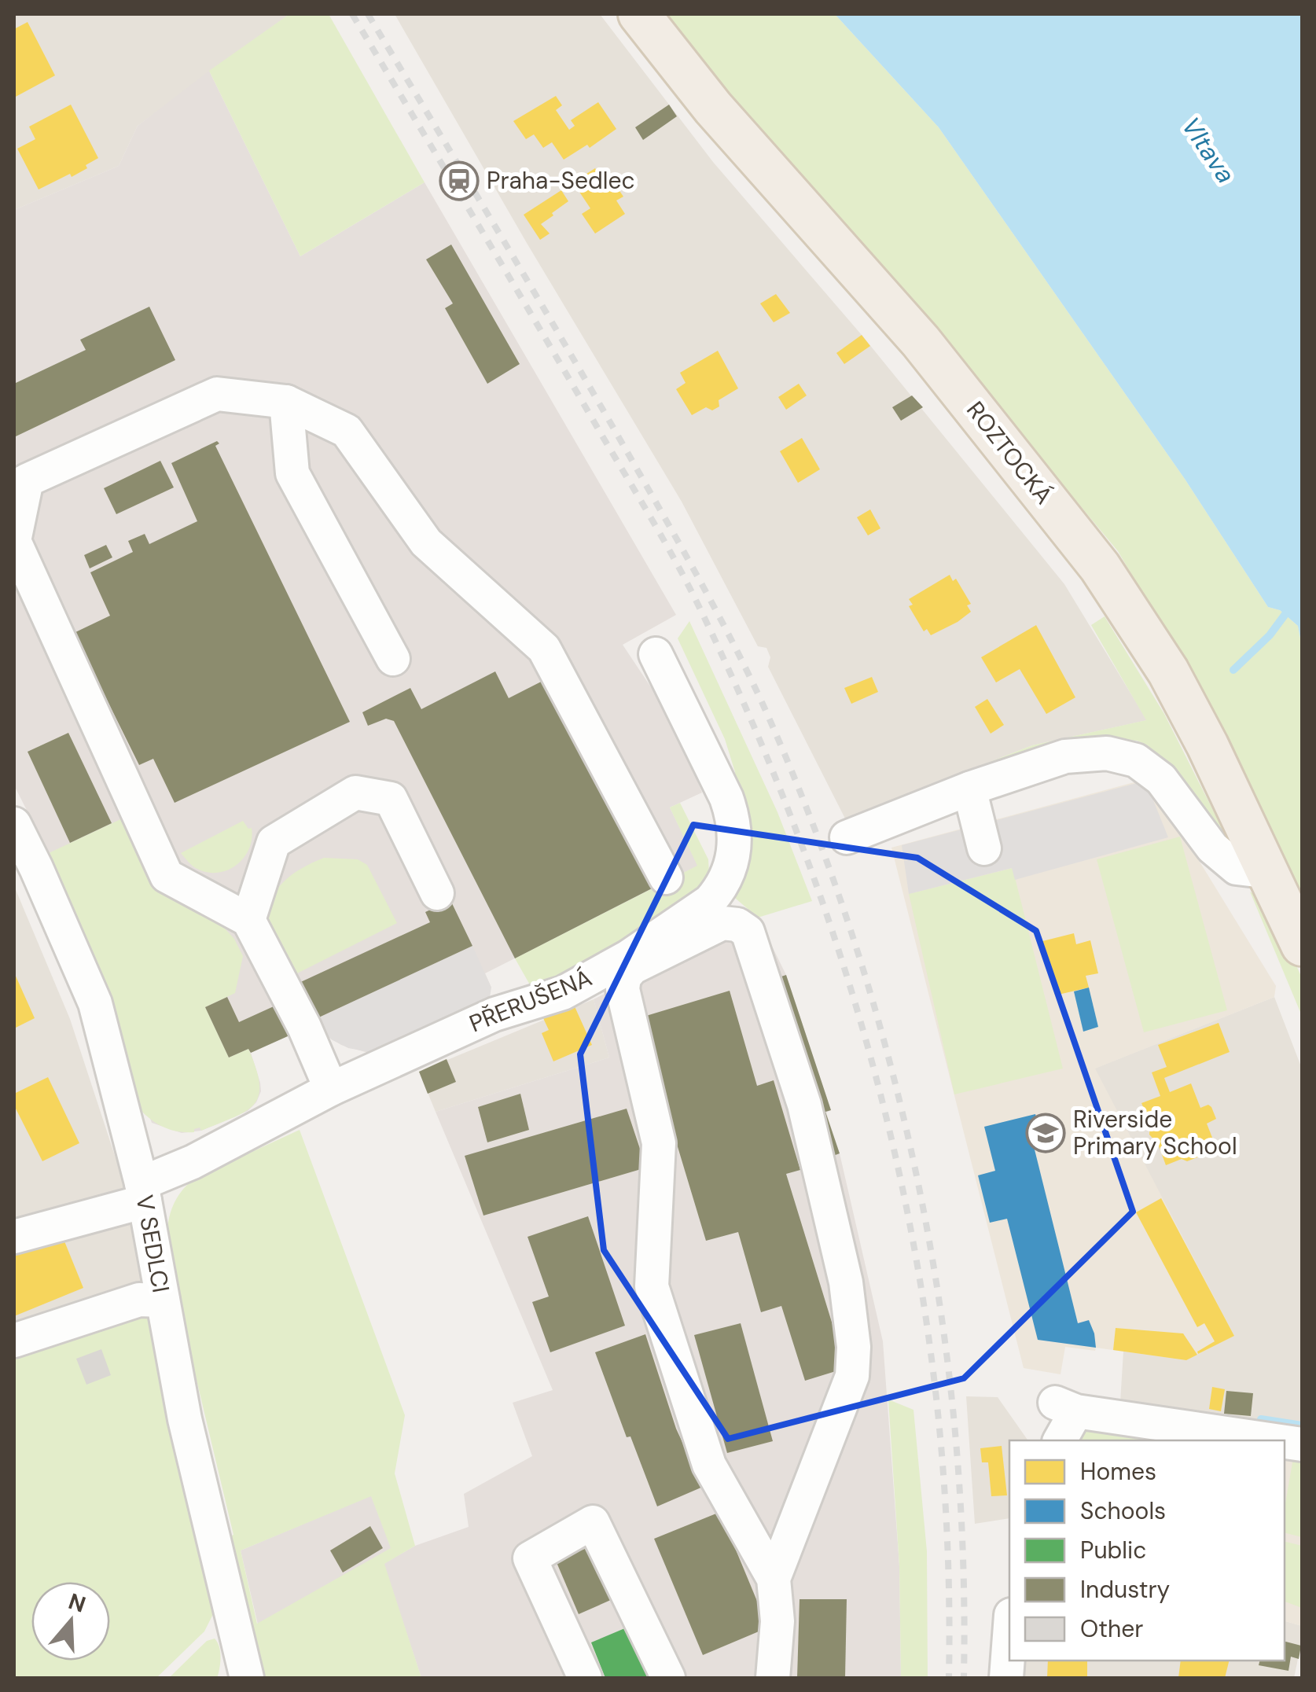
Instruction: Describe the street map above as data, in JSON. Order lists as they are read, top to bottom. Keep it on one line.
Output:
{"streets":{"main road":["ROZTOCKÁ"],"street":["PŘERUŠENÁ","V SEDLCI"]},"crossings":[["PŘERUŠENÁ","V SEDLCI"]],"water":["Vltava"],"places":{"station":["Praha-Sedlec"],"school or university":["Riverside Primary School"]},"legend":["Homes","Schools","Public","Industry","Other"],"north":"top"}
